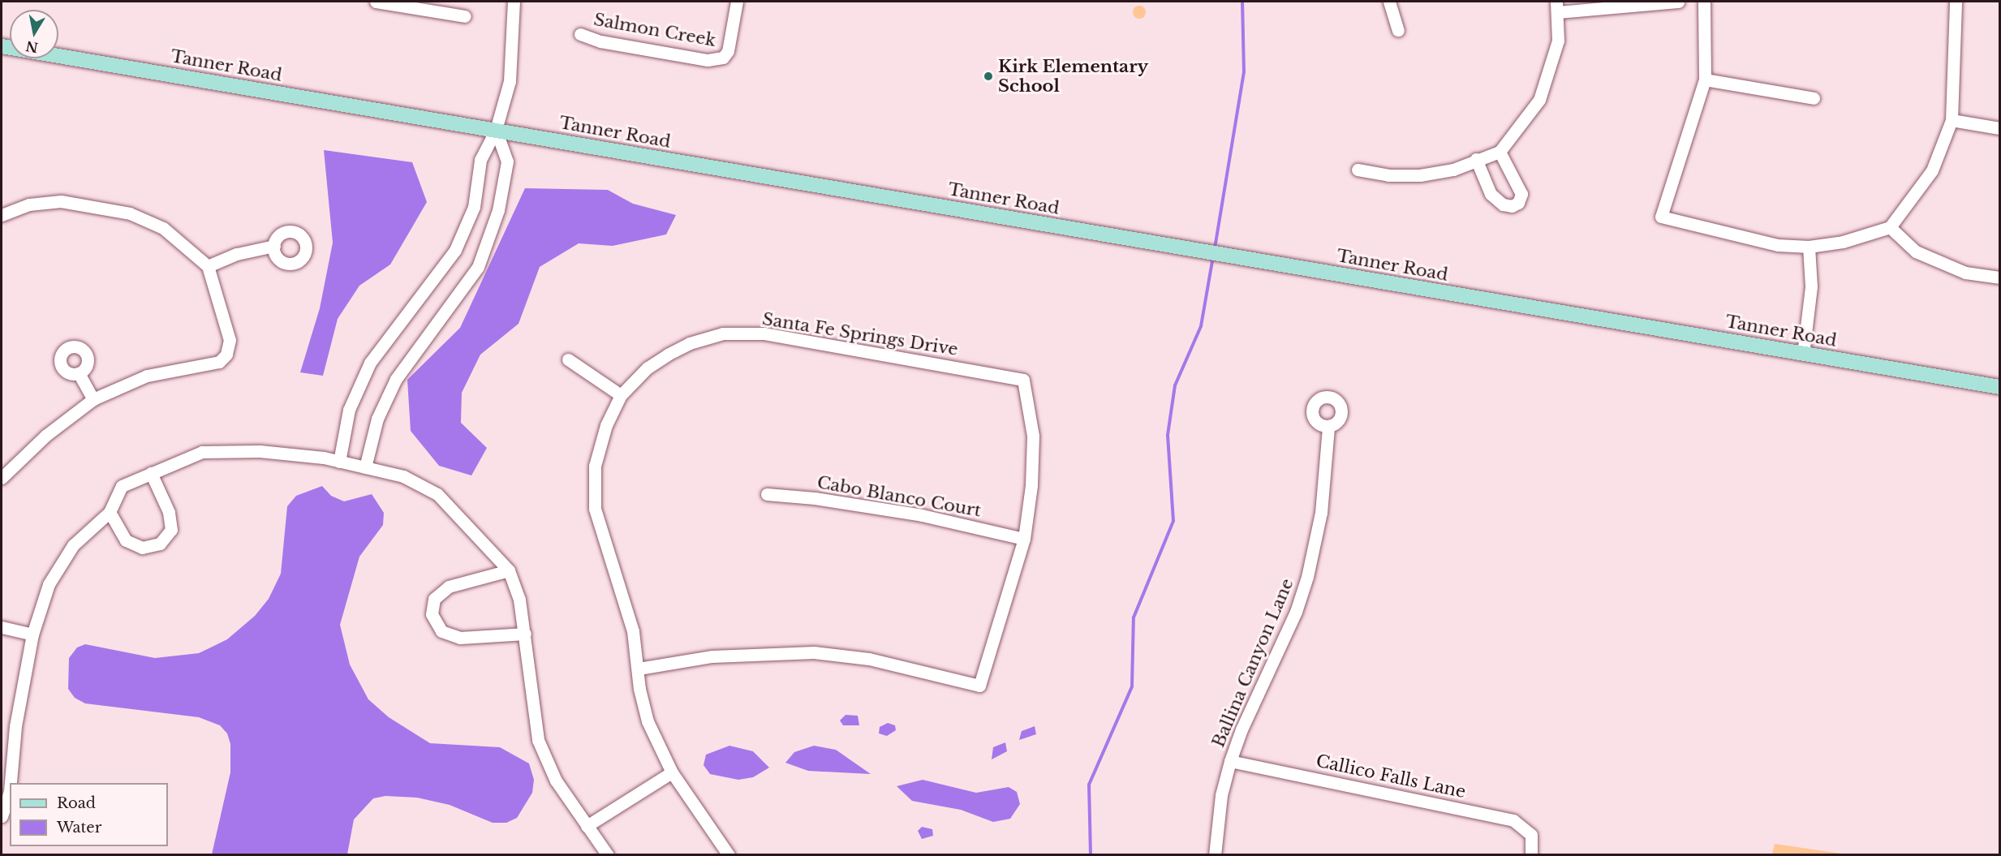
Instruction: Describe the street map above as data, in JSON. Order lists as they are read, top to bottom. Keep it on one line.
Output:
{"streets":{"main road":["Tanner Road"],"street":["Salmon Creek","Santa Fe Springs Drive","Cabo Blanco Court","Ballina Canyon Lane","Callico Falls Lane"]},"crossings":[["Santa Fe Springs Drive","Cabo Blanco Court"],["Ballina Canyon Lane","Callico Falls Lane"]],"places":["Kirk Elementary School"],"legend":["Road","Water"],"north":"bottom"}
